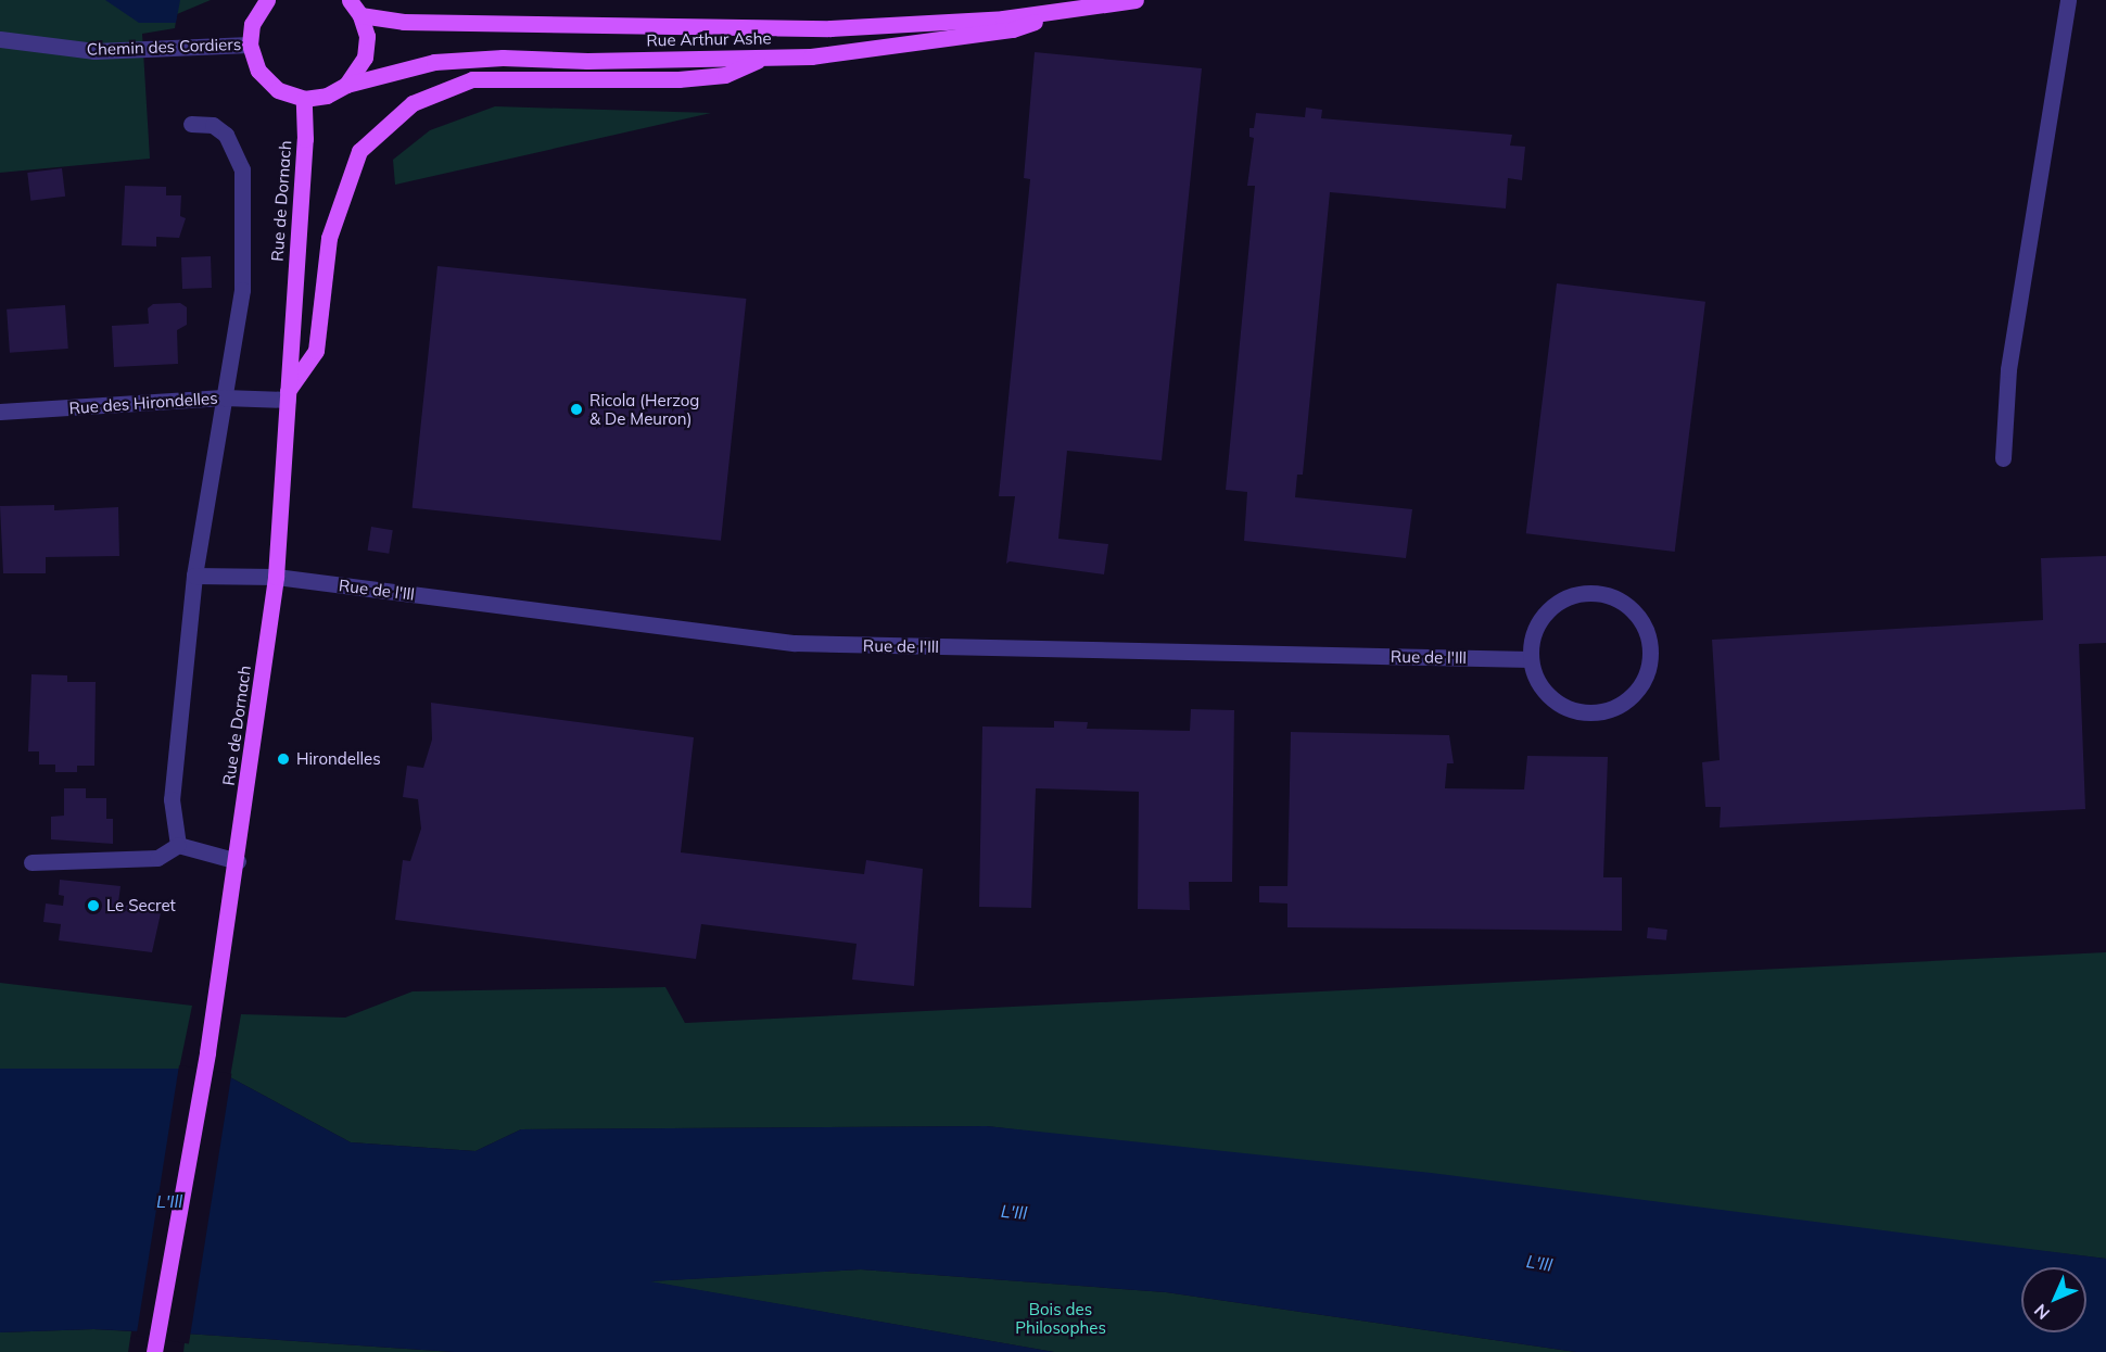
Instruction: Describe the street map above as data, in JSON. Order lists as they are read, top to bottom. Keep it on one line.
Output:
{"streets":{"main road":["Rue Arthur Ashe","Rue de Dornach"],"street":["Chemin des Cordiers","Rue des Hirondelles","Rue de l'Ill"]},"crossings":[["Rue Arthur Ashe","Rue de Dornach"],["Rue de Dornach","Rue des Hirondelles"],["Rue de Dornach","Rue de l'Ill"]],"water":["L'Ill"],"parks":["Bois des Philosophes"],"places":["Ricola (Herzog & De Meuron)","Hirondelles","Le Secret"],"north":"bottom left"}
